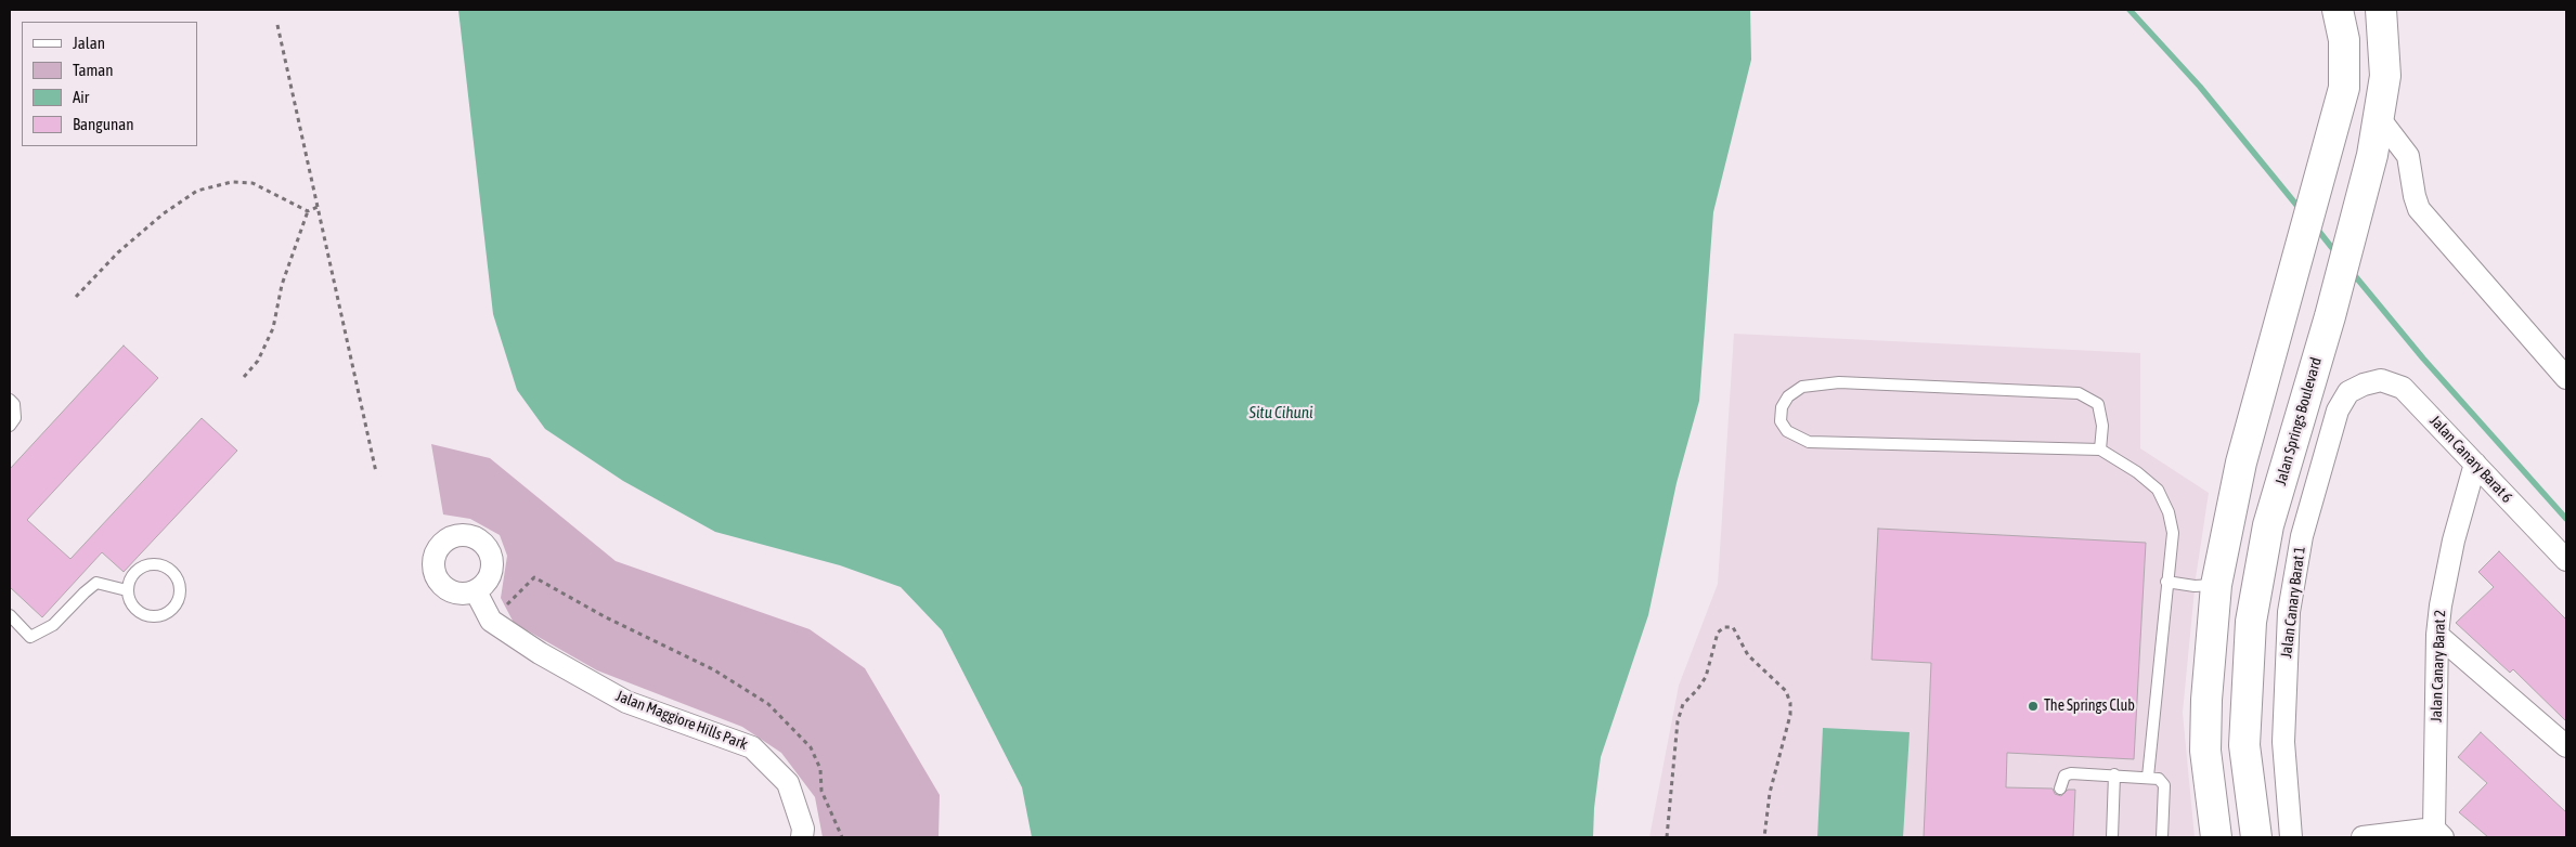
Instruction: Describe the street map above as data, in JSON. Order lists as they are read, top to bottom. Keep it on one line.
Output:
{"streets":{"main road":["Jalan Springs Boulevard"],"street":["Jalan Canary Barat 6","Jalan Canary Barat 1","Jalan Canary Barat 2","Jalan Maggiore Hills Park"]},"crossings":[["Jalan Canary Barat 6","Jalan Canary Barat 1"],["Jalan Canary Barat 6","Jalan Canary Barat 2"]],"water":["Situ Cihuni"],"places":["The Springs Club"],"legend":["Jalan","Taman","Air","Bangunan"]}
